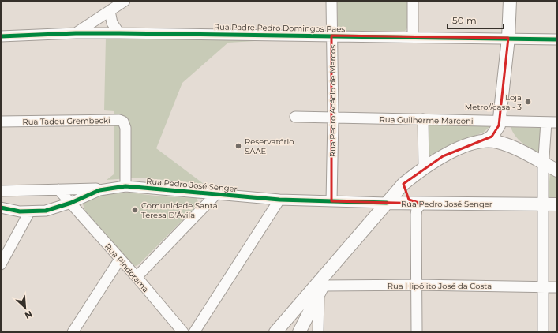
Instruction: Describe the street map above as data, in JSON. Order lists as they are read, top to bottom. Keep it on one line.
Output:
{"streets":{"main road":["Rua Pedro José Senger"],"street":["Rua Padre Pedro Domingos Paes","Rua Pedro Acácio de Marcos","Rua Guilherme Marconi","Rua Tadeu Grembecki","Rua Pindorama","Rua Hipólito José da Costa"]},"crossings":[["Rua Padre Pedro Domingos Paes","Rua Pedro Acácio de Marcos"],["Rua Pedro Acácio de Marcos","Rua Guilherme Marconi"],["Rua Pedro Acácio de Marcos","Rua Pedro José Senger"],["Rua Tadeu Grembecki","Rua Pedro José Senger"],["Rua Pedro José Senger","Rua Pindorama"]],"places":["Loja Metro//casa - 3","Reservatório SAAE","Comunidade Santa Teresa D’Ávila"],"scale_bar":"50 m","north":"bottom right"}
